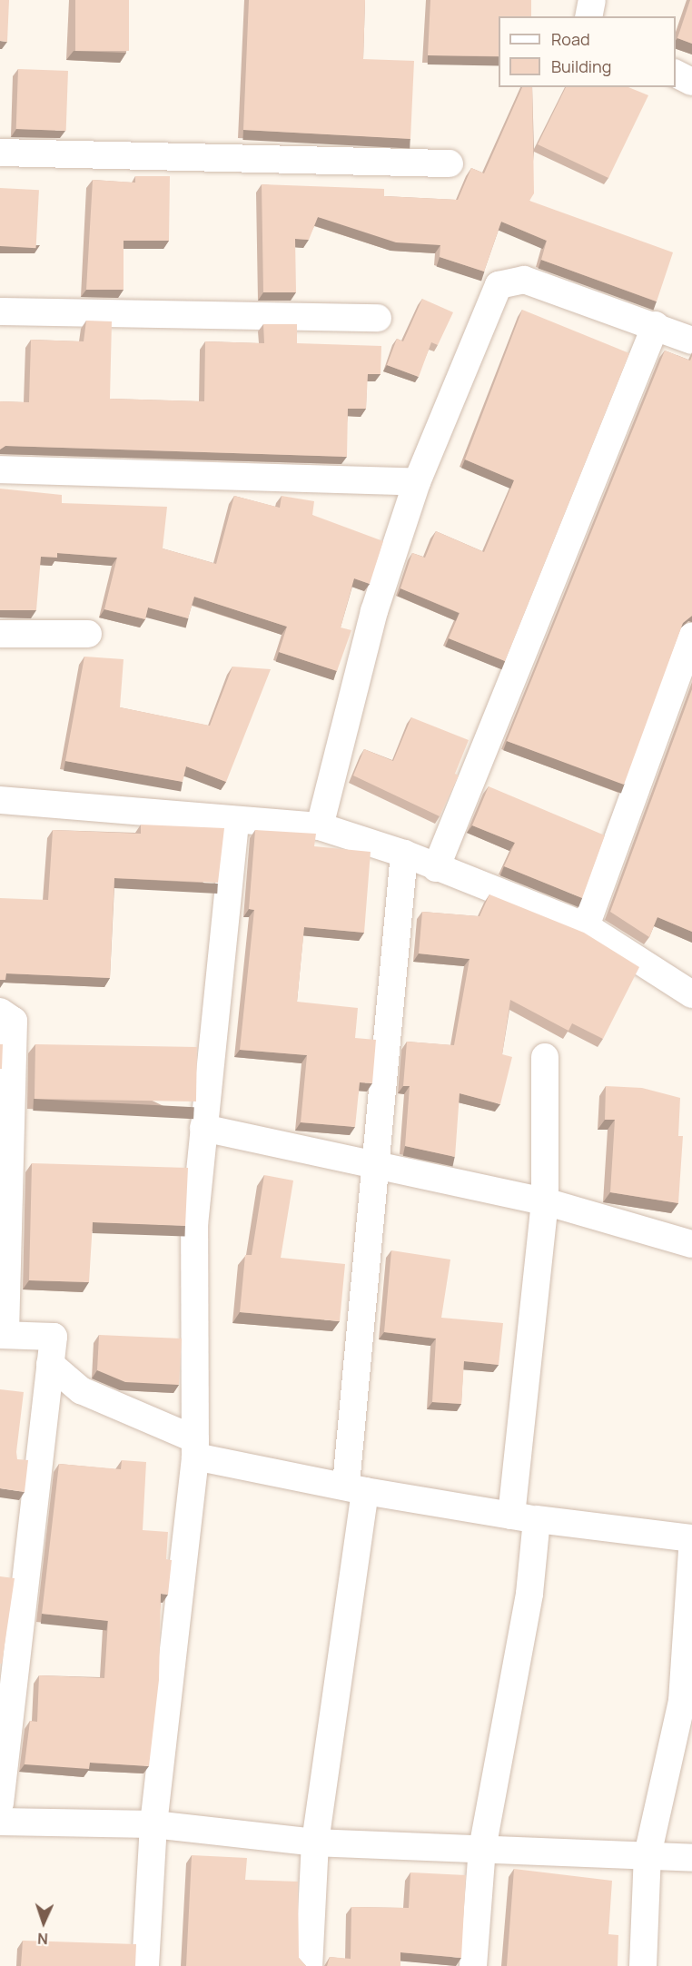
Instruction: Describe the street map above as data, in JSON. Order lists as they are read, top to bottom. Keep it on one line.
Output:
{"legend":["Road","Building"],"north":"bottom"}
